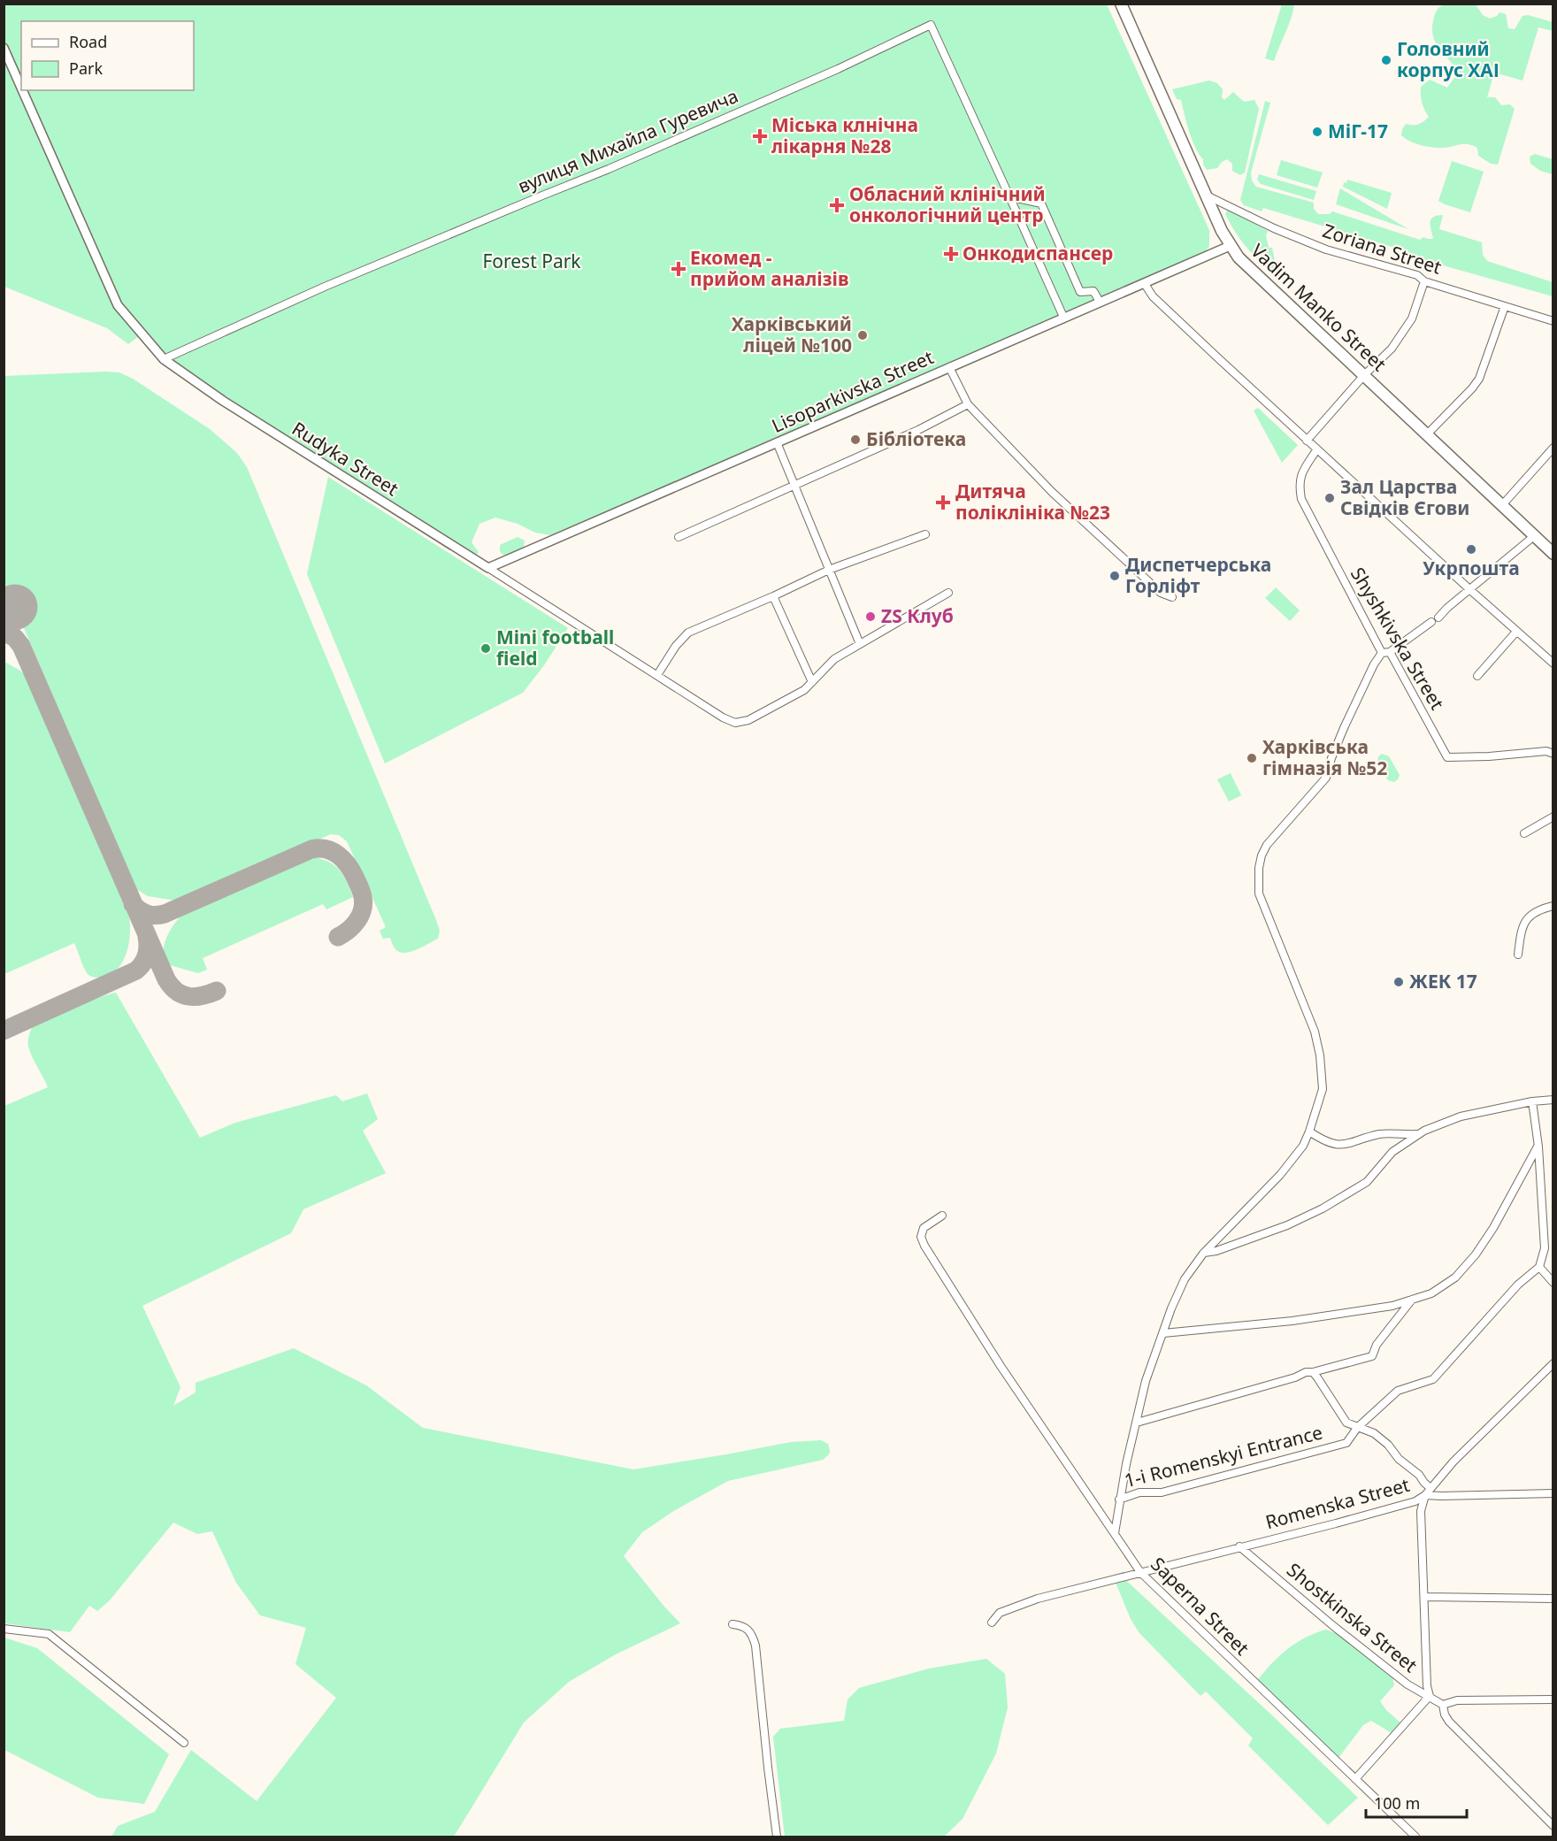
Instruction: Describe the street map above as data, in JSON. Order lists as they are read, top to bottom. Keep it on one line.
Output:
{"streets":{"main road":["Vadim Manko Street"],"street":["вулиця Михайла Гуревича","Zoriana Street","Lisoparkivska Street","Rudyka Street","Shyshkivska Street","1-i Romenskyi Entrance","Romenska Street","Saperna Street","Shostkinska Street"]},"crossings":[["вулиця Михайла Гуревича","Lisoparkivska Street"],["вулиця Михайла Гуревича","Rudyka Street"],["Zoriana Street","Vadim Manko Street"],["Vadim Manko Street","Lisoparkivska Street"],["Lisoparkivska Street","Rudyka Street"],["Romenska Street","Saperna Street"],["Romenska Street","Shostkinska Street"]],"parks":["Forest Park"],"places":{"other":["Головний корпус ХАІ","МіГ-17","Харківський ліцей №100","Бібліотека","Зал Царства Свідків Єгови","Укрпошта","Диспетчерська Горліфт","ZS Клуб","Mini football field","Харківська гімназія №52","ЖЕК 17"],"health":["Міська клнічна лікарня №28","Обласний клінічний онкологічний центр","Онкодиспансер","Екомед - прийом аналізів","Дитяча поліклініка №23"]},"legend":["Road","Park"],"scale_bar":"100 m"}
